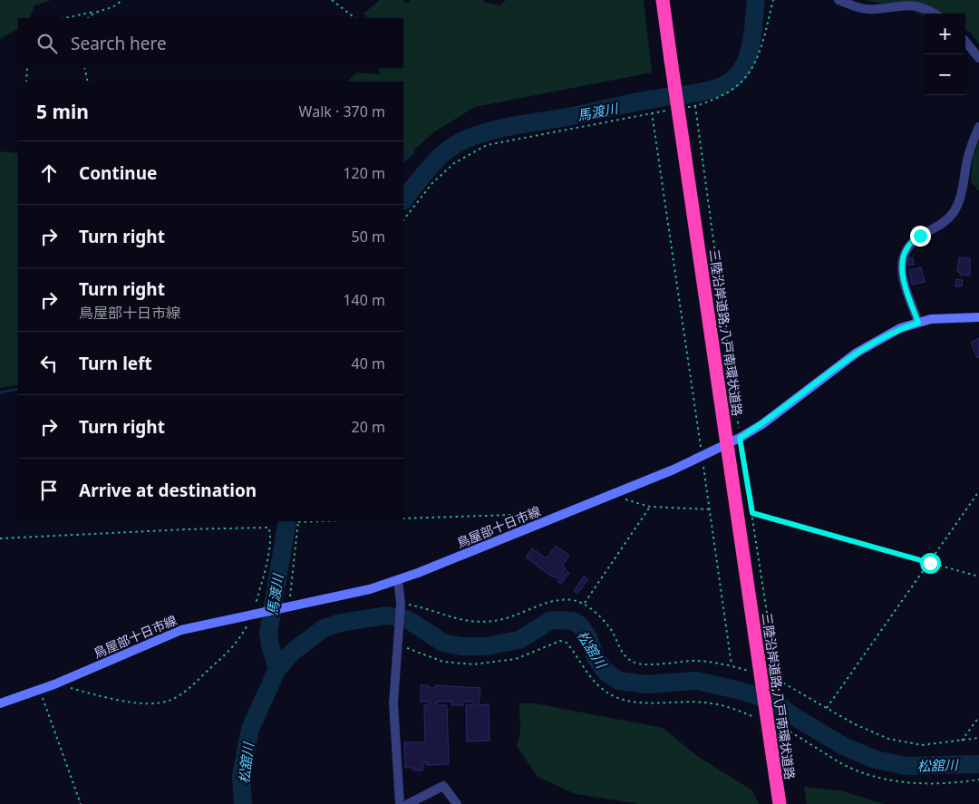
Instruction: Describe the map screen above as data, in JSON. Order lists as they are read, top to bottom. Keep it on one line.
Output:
{"streets":{"highway":["三陸沿岸道路;八戸南環状道路"],"main road":["鳥屋部十日市線"]},"water":["馬渡川","松舘川"],"page":{"map_buttons":["+","−"],"search":"Search here","heading":["5 min","Walk · 370 m"],"list":[["Continue","120 m"],["Turn right","50 m"],["Turn right","鳥屋部十日市線","140 m"],["Turn left","40 m"],["Turn right","20 m"],"Arrive at destination"]}}
